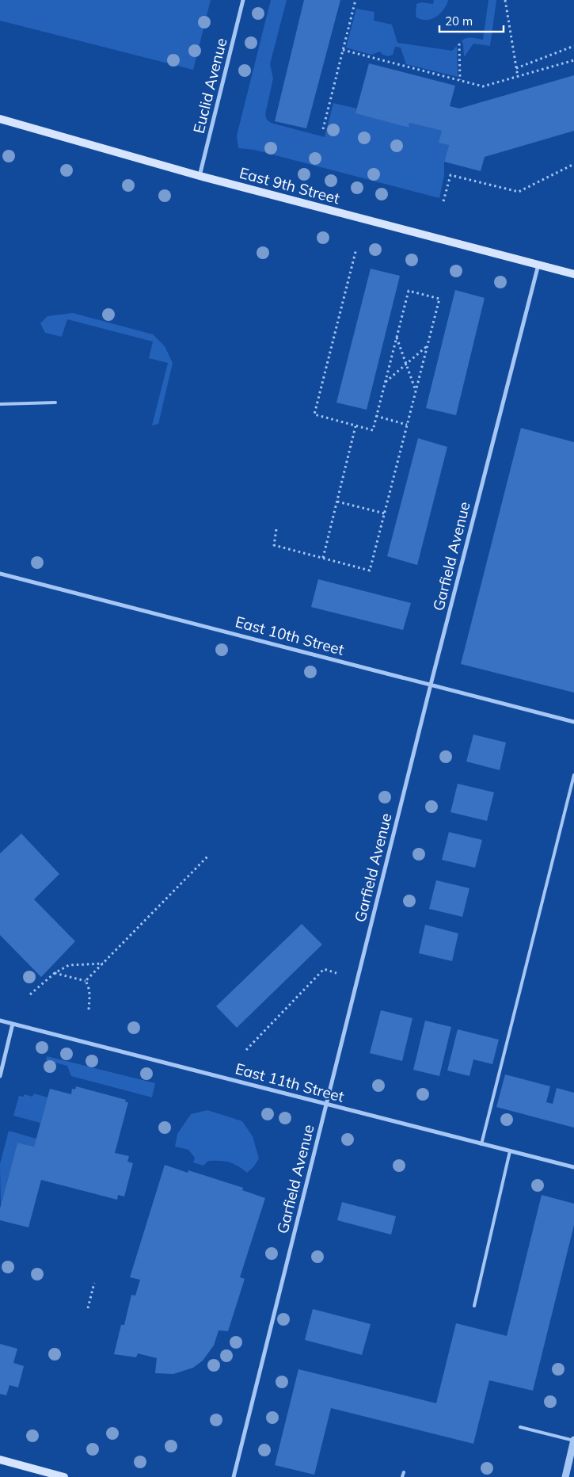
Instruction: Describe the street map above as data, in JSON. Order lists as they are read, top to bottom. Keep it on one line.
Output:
{"streets":{"main road":["East 9th Street"],"street":["Euclid Avenue","Garfield Avenue","East 10th Street","East 11th Street"]},"crossings":[["Euclid Avenue","East 9th Street"],["East 9th Street","Garfield Avenue"],["Garfield Avenue","East 10th Street"],["Garfield Avenue","East 11th Street"]],"scale_bar":"20 m"}
